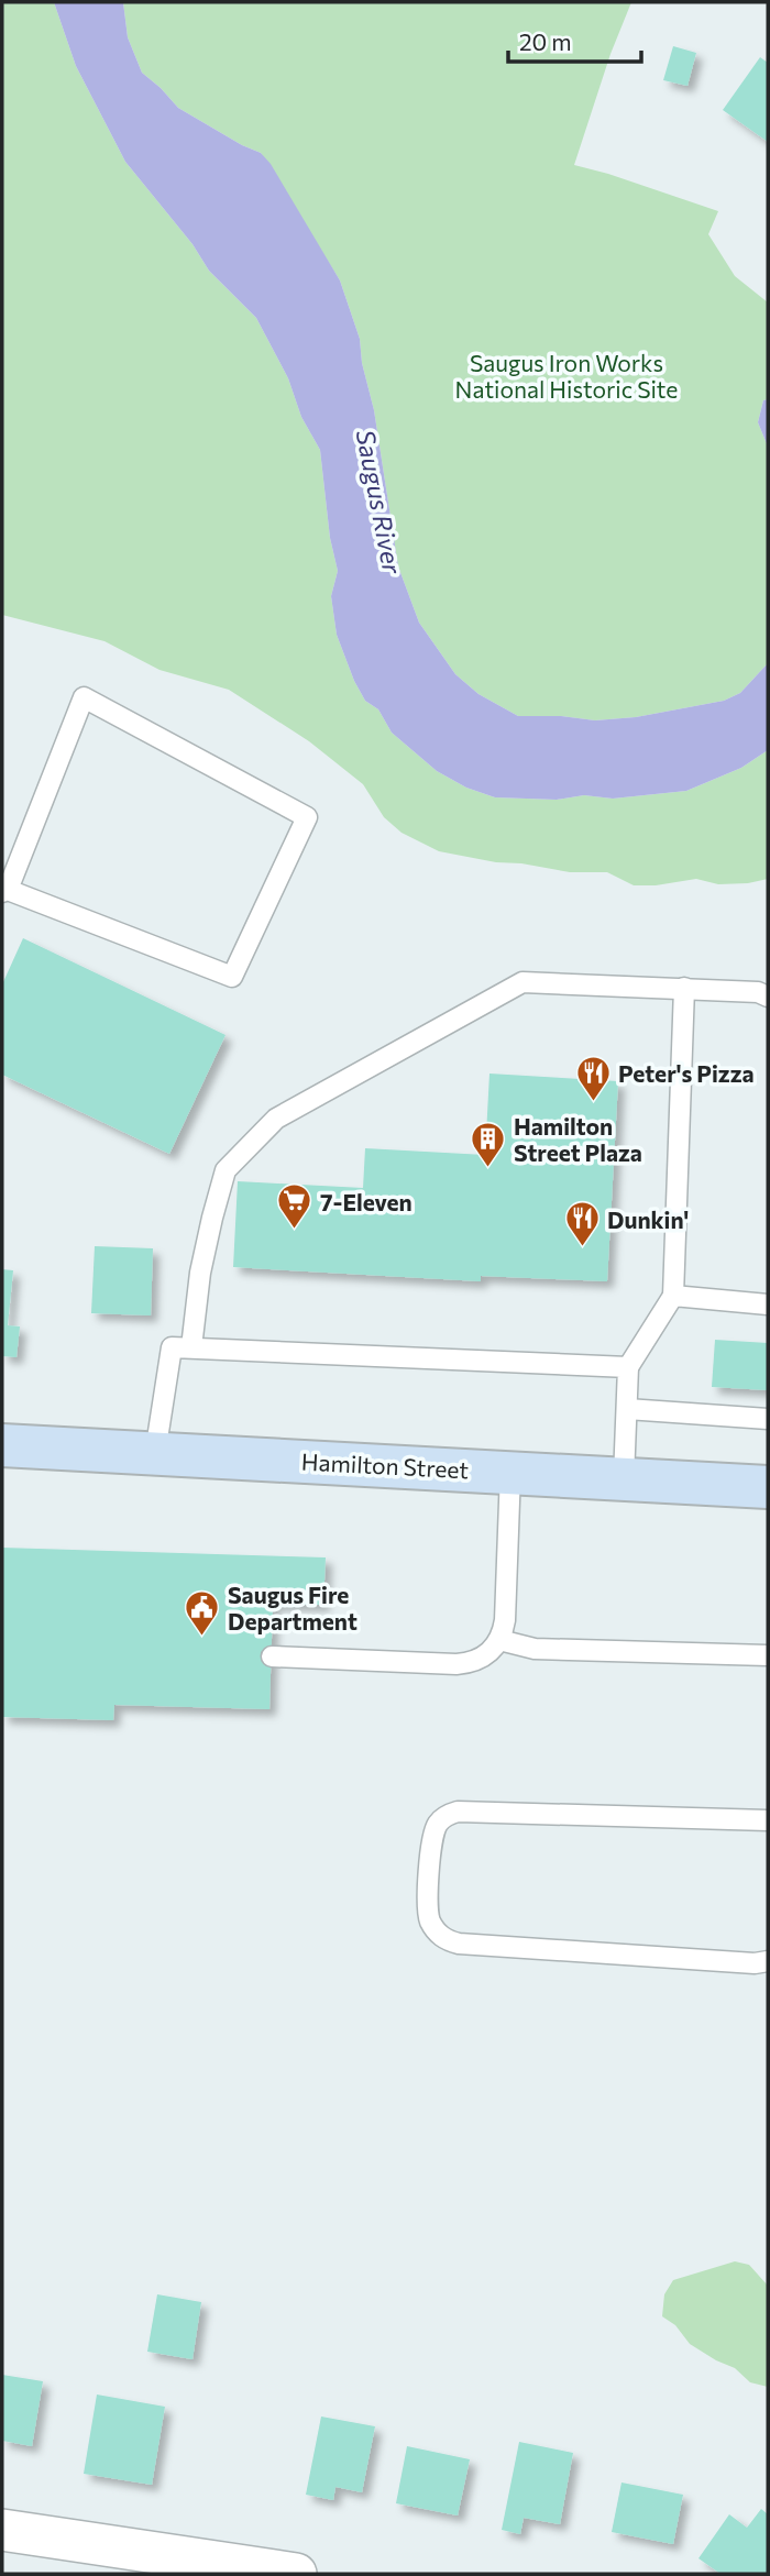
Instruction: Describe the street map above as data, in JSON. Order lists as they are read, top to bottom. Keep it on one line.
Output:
{"streets":{"main road":["Hamilton Street"]},"water":["Saugus River"],"parks":["Saugus Iron Works National Historic Site"],"places":{"restaurant":["Peter's Pizza","Dunkin'"],"building":["Hamilton Street Plaza"],"supermarket":["7-Eleven"],"public building":["Saugus Fire Department"]},"scale_bar":"20 m"}
